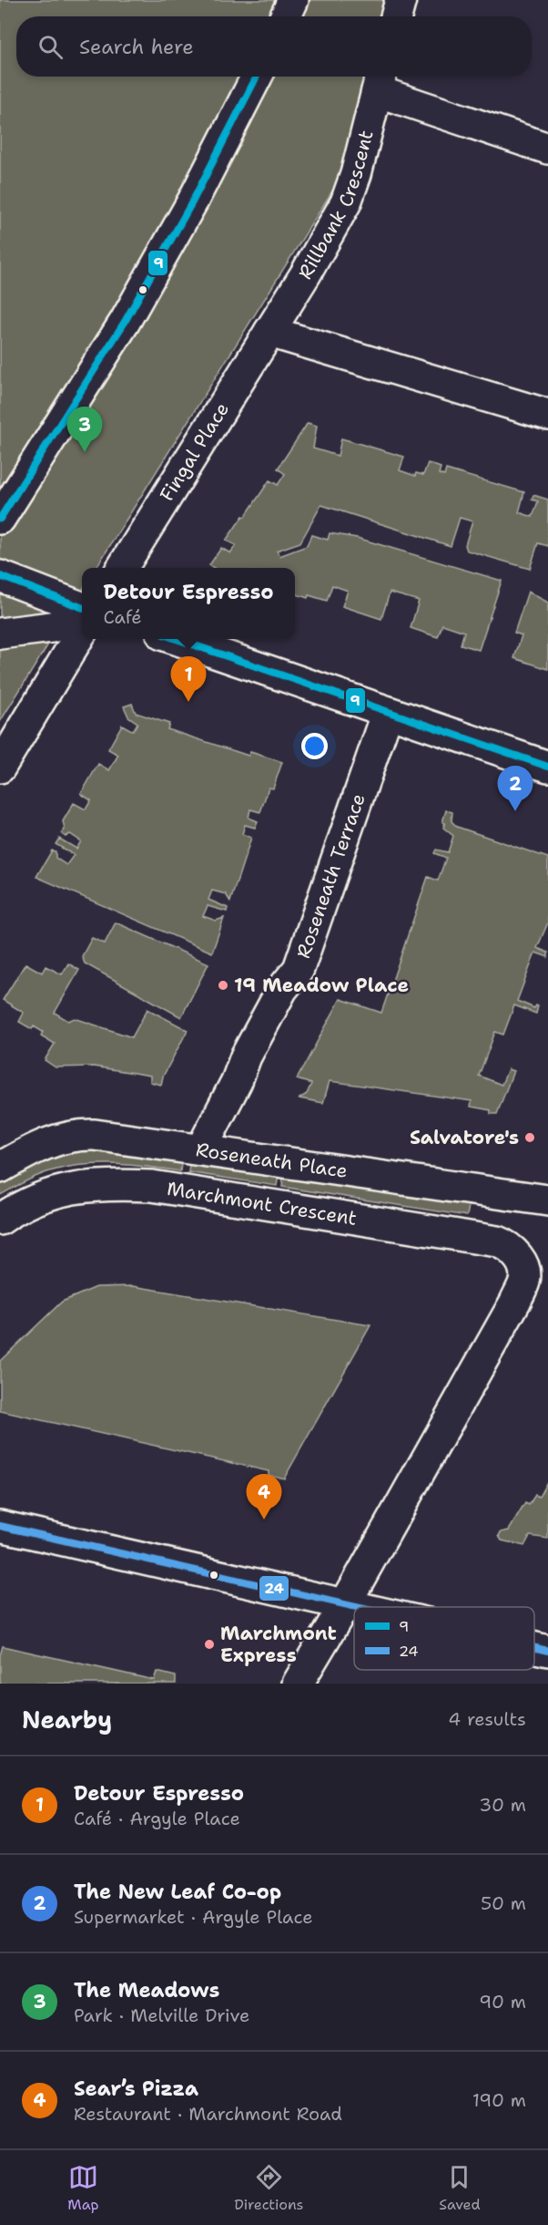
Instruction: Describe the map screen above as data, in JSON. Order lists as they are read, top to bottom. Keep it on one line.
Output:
{"streets":{"street":["Rillbank Crescent","Fingal Place","Roseneath Terrace","Roseneath Place","Marchmont Crescent"]},"crossings":[["Rillbank Crescent","Fingal Place"],["Roseneath Terrace","Roseneath Place"]],"places":["19 Meadow Place","Salvatore's","Marchmont Express"],"lines":["transit line 9","transit line 24"],"legend":["9","24"],"page":{"search":"Search here","pins":["3","1","2","4"],"popup":["Detour Espresso","Café"],"heading":["Nearby","4 results"],"list":[{"mark":"1","name":"Detour Espresso","note":"Café · Argyle Place","value":"30 m"},{"mark":"2","name":"The New Leaf Co-op","note":"Supermarket · Argyle Place","value":"50 m"},{"mark":"3","name":"The Meadows","note":"Park · Melville Drive","value":"90 m"},{"mark":"4","name":"Sear’s Pizza","note":"Restaurant · Marchmont Road","value":"190 m"}],"nav":["Map","Directions","Saved"]}}
